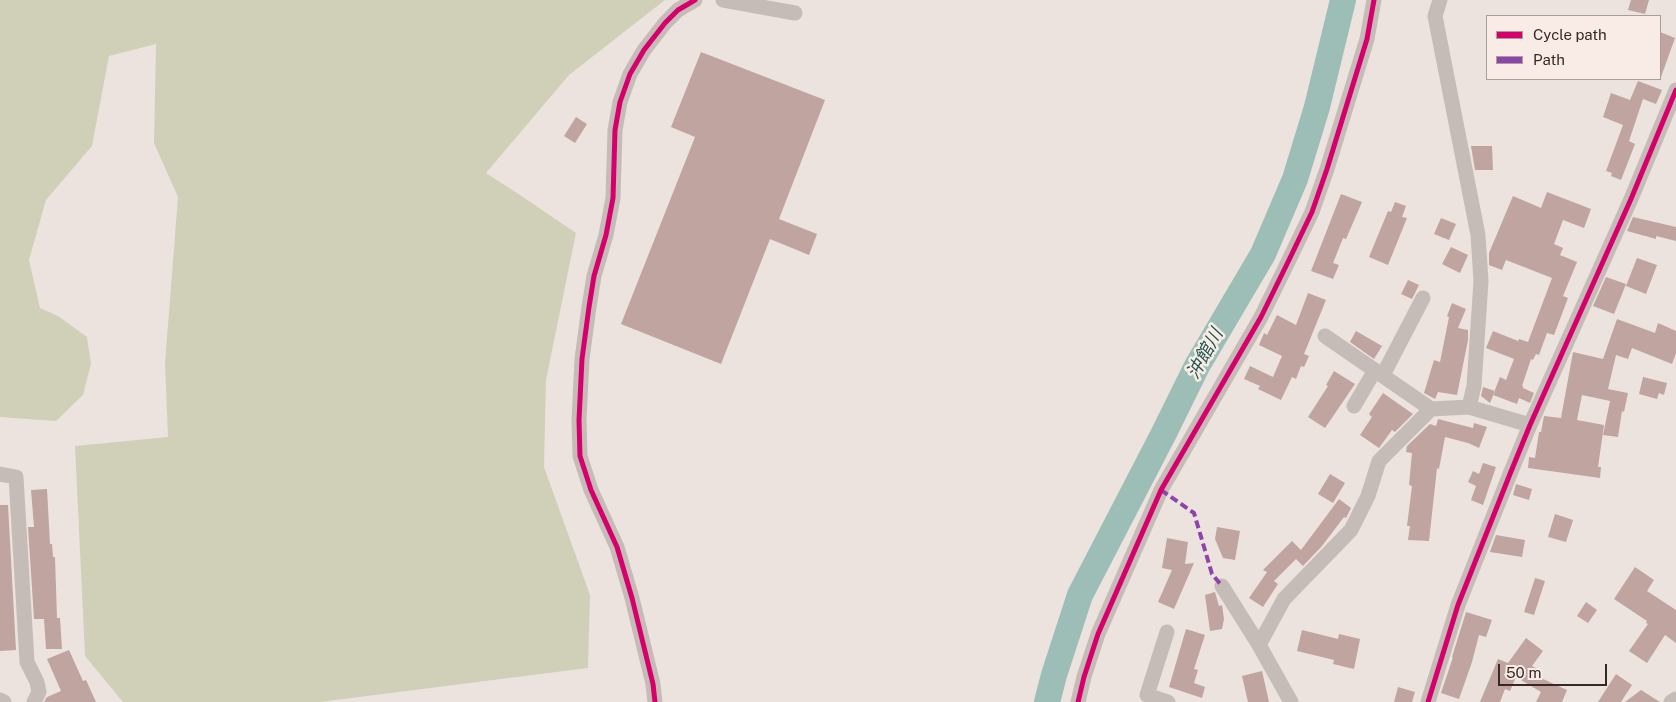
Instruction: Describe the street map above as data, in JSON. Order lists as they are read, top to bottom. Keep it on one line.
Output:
{"water":["沖館川"],"legend":["Cycle path","Path"],"scale_bar":"50 m"}
